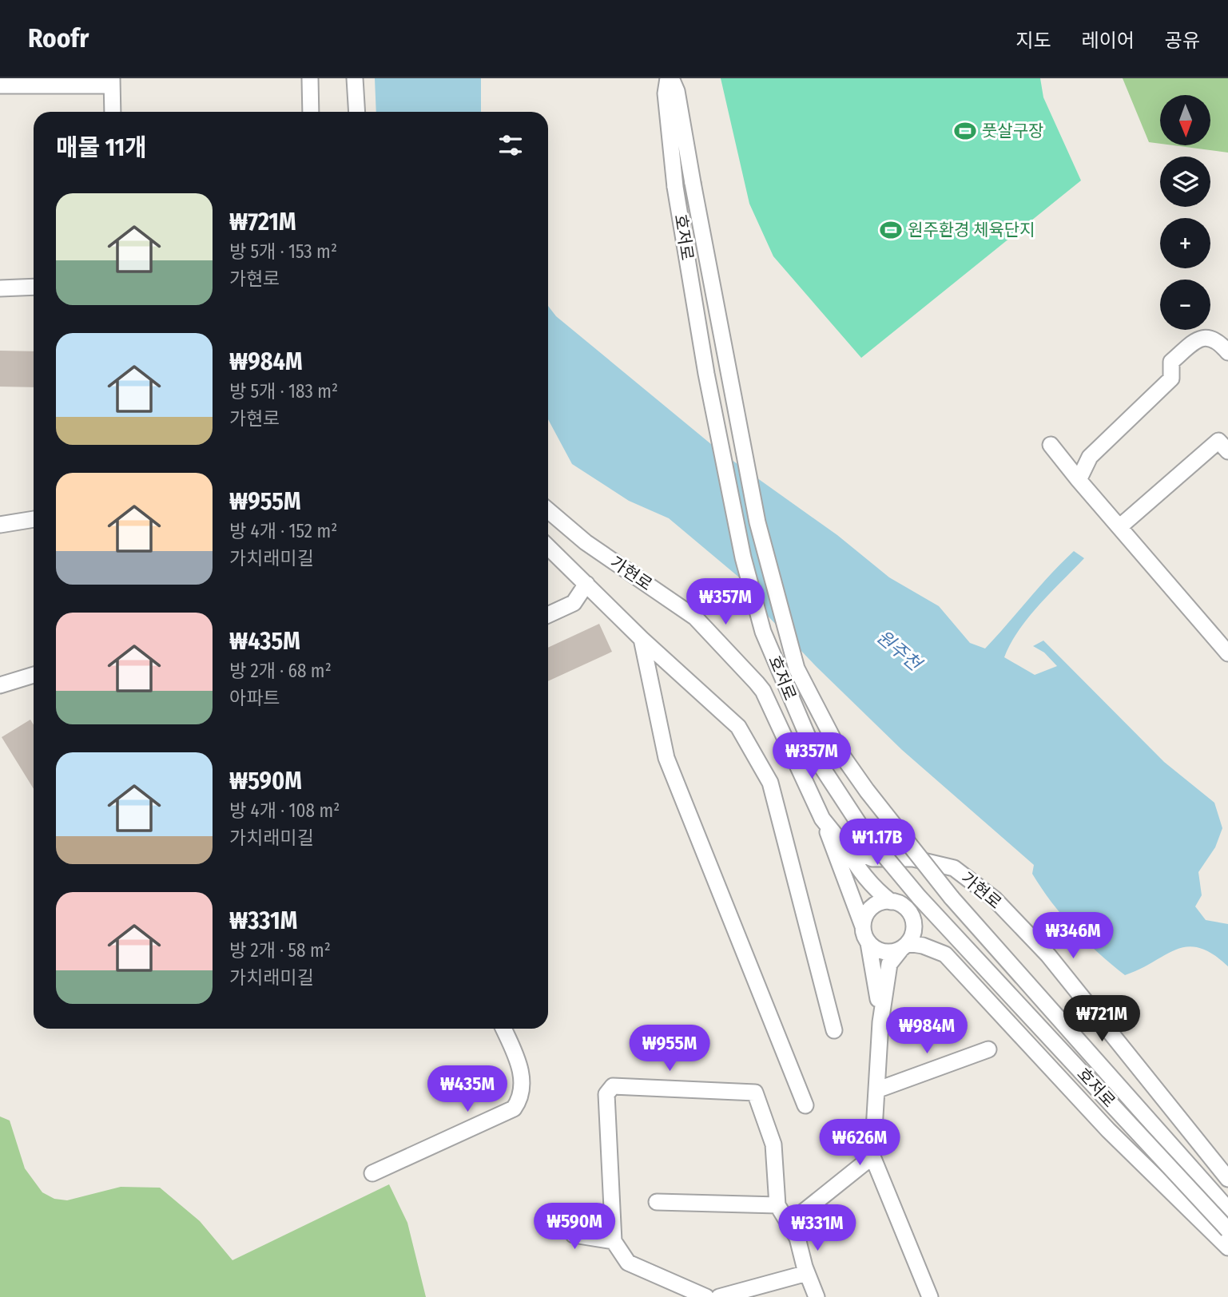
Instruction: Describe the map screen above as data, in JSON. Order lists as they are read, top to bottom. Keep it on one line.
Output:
{"streets":{"street":["호저로","가현로"]},"water":["원주천"],"places":{"sports":["풋살구장","원주환경 체육단지"]},"north":"bottom","page":{"header":"Roofr","nav":["지도","레이어","공유"],"map_buttons":["+","−"],"heading":"매물 11개","list":[{"name":"₩721M","note":"방 5개 · 153 m² · 가현로"},{"name":"₩984M","note":"방 5개 · 183 m² · 가현로"},{"name":"₩955M","note":"방 4개 · 152 m² · 가치래미길"},{"name":"₩435M","note":"방 2개 · 68 m² · 아파트"},{"name":"₩590M","note":"방 4개 · 108 m² · 가치래미길"},{"name":"₩331M","note":"방 2개 · 58 m² · 가치래미길"}],"price":["₩357M","₩357M","₩1.17B","₩346M","₩721M","₩984M","₩955M","₩435M","₩626M","₩590M","₩331M"]}}
